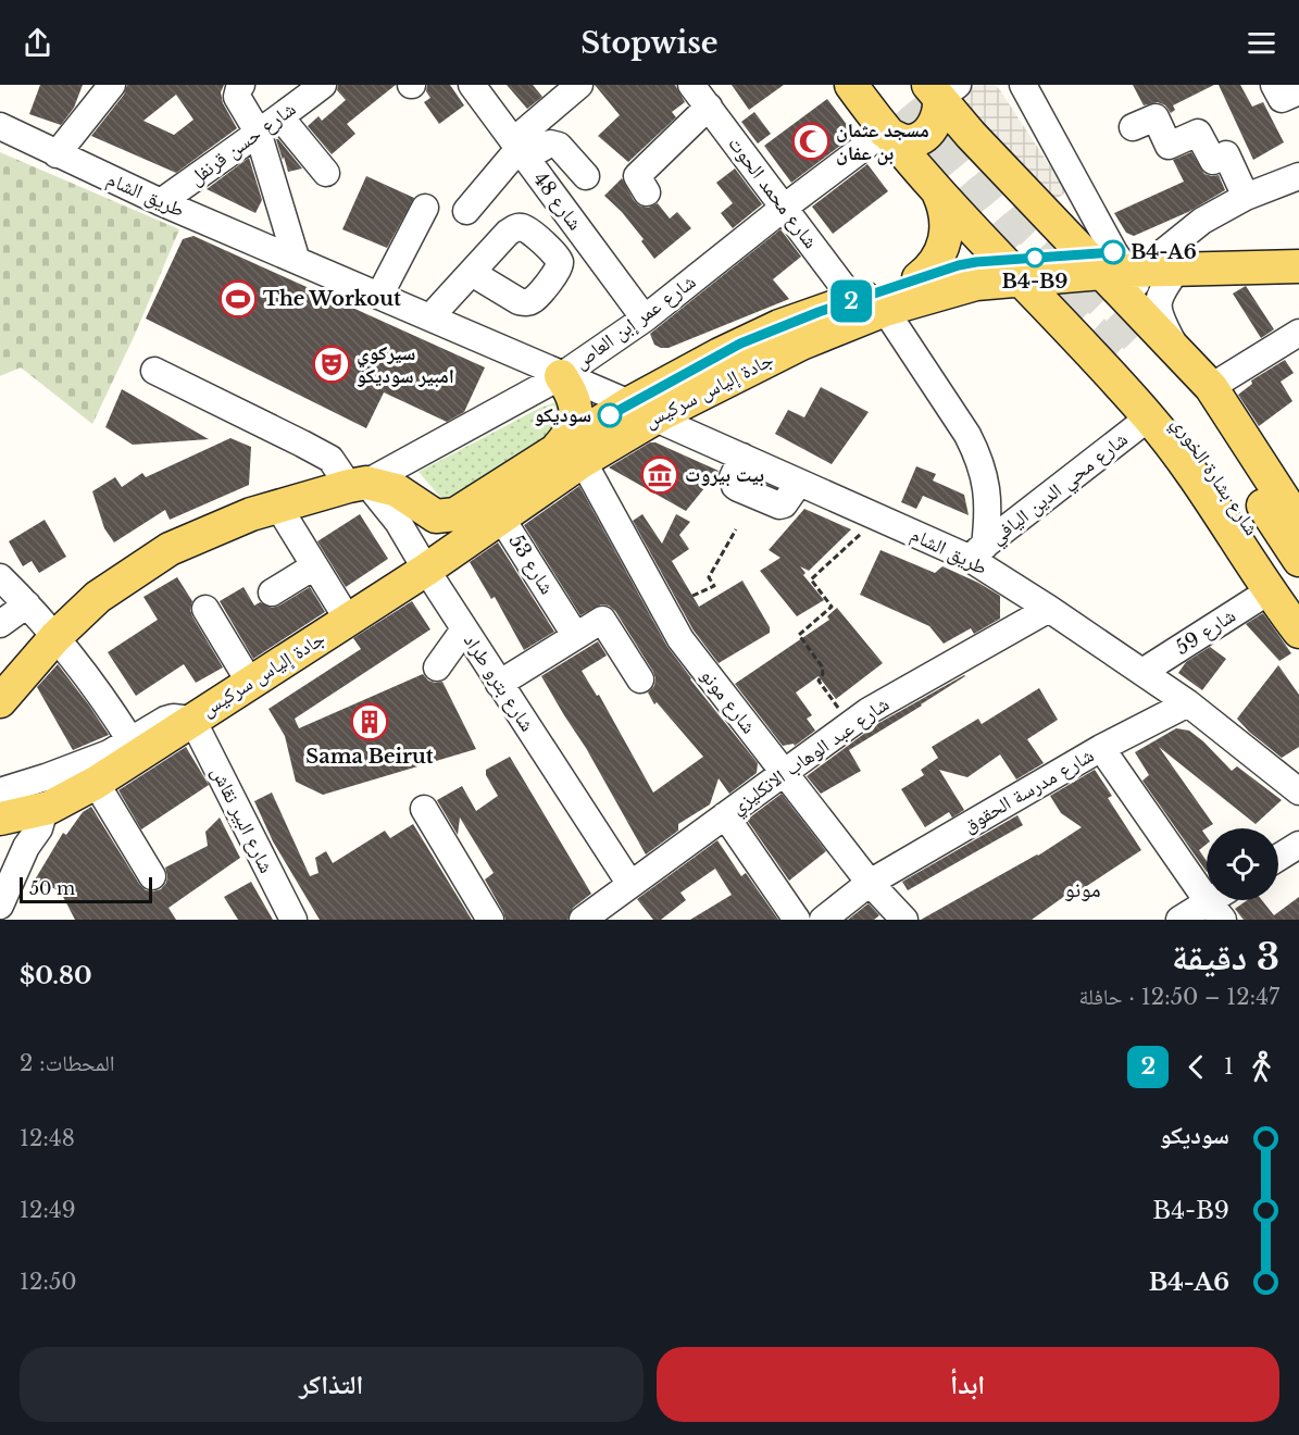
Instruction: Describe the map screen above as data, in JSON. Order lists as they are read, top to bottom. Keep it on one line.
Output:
{"streets":{"main road":["جادة إلياس سركيس","شارع بشارة الخوري"],"street":["شارع حسن قرنفل","شارع محمد الحوت","طريق الشام","شارع 48","شارع عمر إبن العاص","شارع محي الدين اليافي","شارع 53","شارع 59","شارع بترو طراد","شارع مونو","شارع عبد الوهاب الانكليزي","شارع مدرسة الحقوق","شارع البير نقاش"]},"crossings":[["شارع حسن قرنفل","طريق الشام"],["شارع محمد الحوت","شارع عمر إبن العاص"],["شارع محمد الحوت","جادة إلياس سركيس"],["طريق الشام","شارع عمر إبن العاص"],["طريق الشام","جادة إلياس سركيس"],["طريق الشام","شارع محي الدين اليافي"],["طريق الشام","شارع 59"],["طريق الشام","شارع عبد الوهاب الانكليزي"],["طريق الشام","شارع مدرسة الحقوق"],["شارع 48","شارع عمر إبن العاص"],["شارع عمر إبن العاص","جادة إلياس سركيس"],["شارع عمر إبن العاص","شارع بترو طراد"],["جادة إلياس سركيس","شارع 53"],["جادة إلياس سركيس","شارع بترو طراد"],["جادة إلياس سركيس","شارع مونو"],["جادة إلياس سركيس","شارع البير نقاش"],["شارع بترو طراد","شارع عبد الوهاب الانكليزي"],["شارع مونو","شارع عبد الوهاب الانكليزي"],["شارع مونو","شارع مدرسة الحقوق"]],"districts":["مونو"],"places":{"mosque":["مسجد عثمان بن عفان"],"other":["B4-A6","B4-B9","سوديكو"],"sports":["The Workout"],"theatre":["سيركوي امبير سوديكو"],"museum":["بيت بيروت"],"building":["Sama Beirut"]},"lines":["bus line 2"],"scale_bar":"50 m","page":{"header":"Stopwise","on_map":"2","scale":"50 m","heading":["3 دقيقة","12:47 – 12:50 · حافلة","$0.80"],"legs":["1","2","المحطات: 2"],"list":[{"name":"سوديكو","value":"12:48"},{"name":"B4-B9","value":"12:49"},{"name":"B4-A6","value":"12:50"}],"buttons":["ابدأ","التذاكر"]}}
